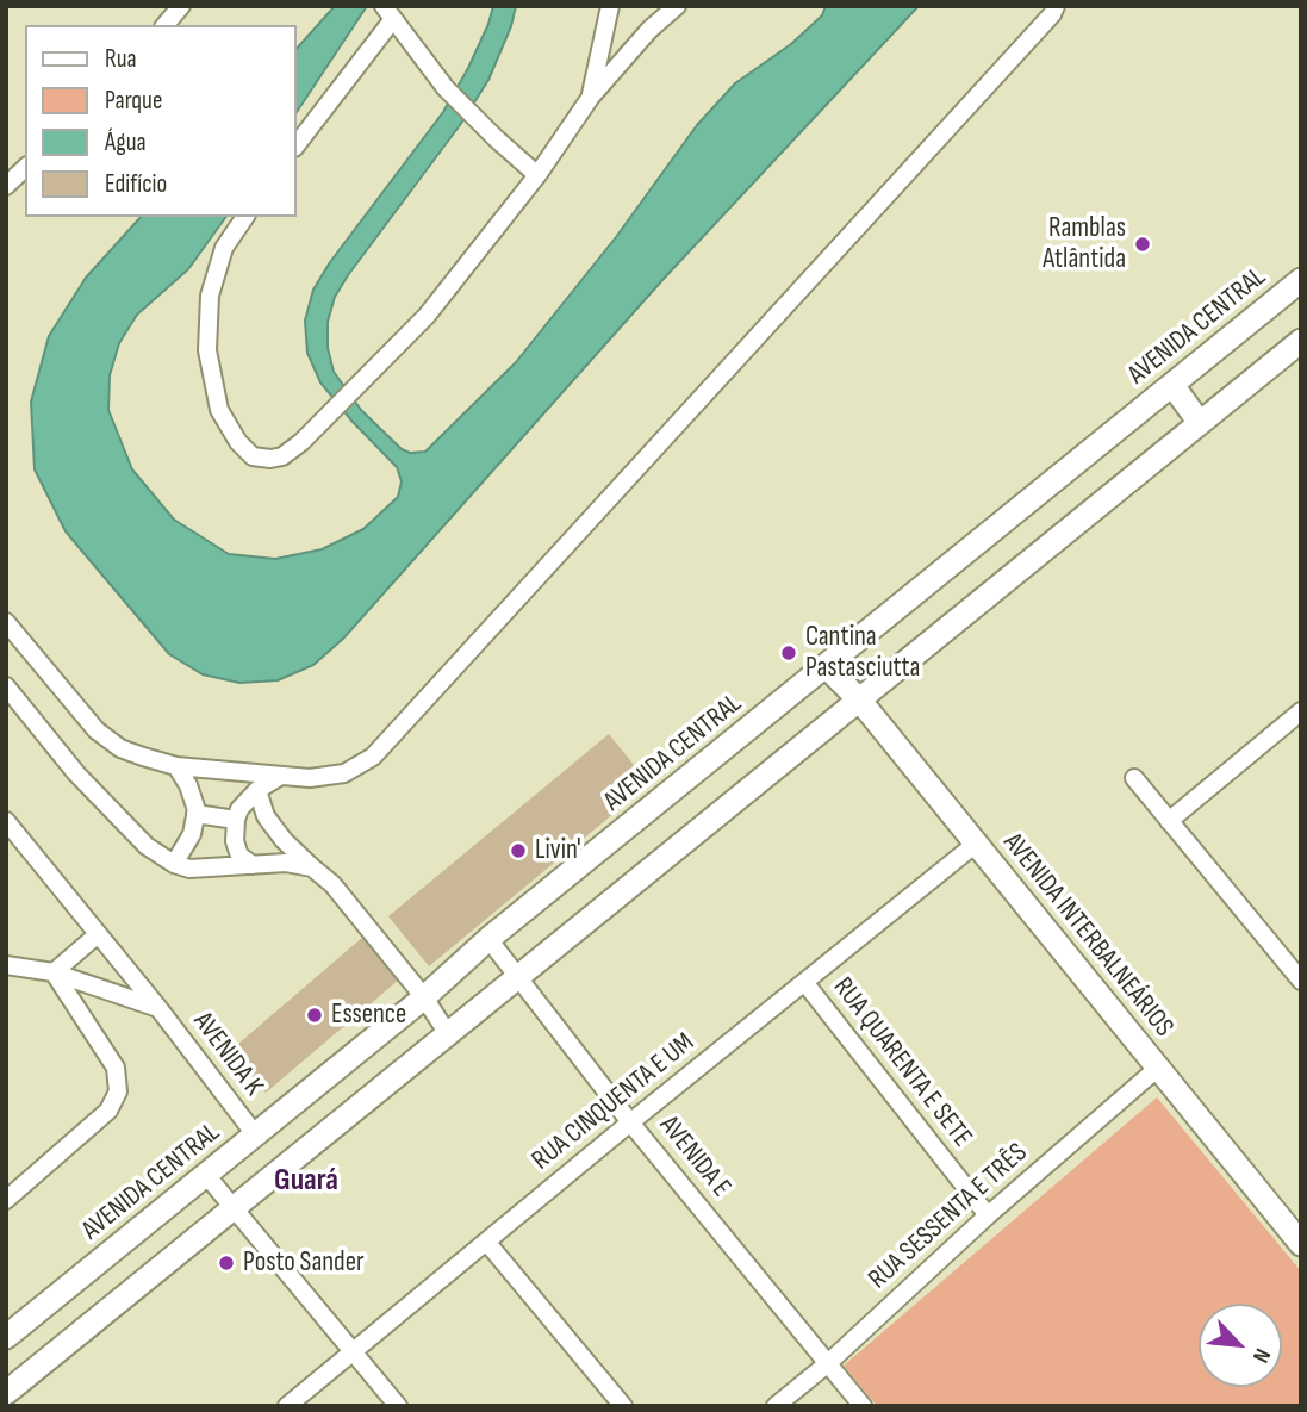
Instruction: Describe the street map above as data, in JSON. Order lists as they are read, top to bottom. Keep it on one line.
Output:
{"streets":{"main road":["AVENIDA CENTRAL","AVENIDA INTERBALNEÁRIOS"],"street":["AVENIDA K","RUA QUARENTA E SETE","RUA CINQUENTA E UM","AVENIDA E","RUA SESSENTA E TRÊS"]},"crossings":[["AVENIDA CENTRAL","AVENIDA INTERBALNEÁRIOS"],["AVENIDA CENTRAL","AVENIDA K"],["AVENIDA CENTRAL","AVENIDA E"],["AVENIDA INTERBALNEÁRIOS","RUA CINQUENTA E UM"],["AVENIDA INTERBALNEÁRIOS","RUA SESSENTA E TRÊS"],["RUA QUARENTA E SETE","RUA CINQUENTA E UM"],["RUA QUARENTA E SETE","RUA SESSENTA E TRÊS"],["RUA CINQUENTA E UM","AVENIDA E"],["AVENIDA E","RUA SESSENTA E TRÊS"]],"districts":["Guará"],"places":["Ramblas Atlântida","Cantina Pastasciutta","Livin'","Essence","Posto Sander"],"legend":["Rua","Parque","Água","Edifício"],"north":"bottom right"}
